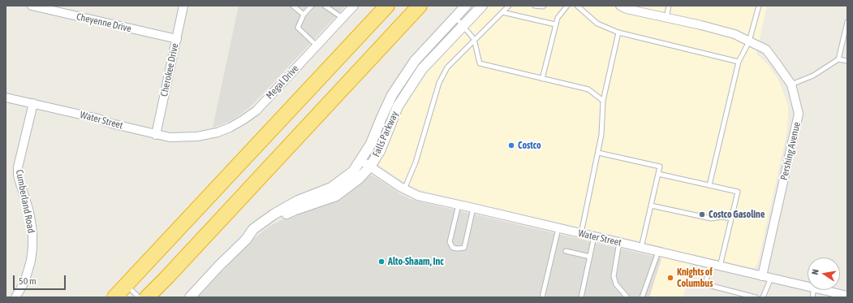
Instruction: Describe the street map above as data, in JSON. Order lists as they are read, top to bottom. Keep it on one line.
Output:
{"streets":{"street":["Cheyenne Drive","Cherokee Drive","Megal Drive","Water Street","Falls Parkway","Pershing Avenue","Cumberland Road"]},"crossings":[["Cheyenne Drive","Cherokee Drive"],["Cherokee Drive","Water Street"],["Megal Drive","Water Street"],["Water Street","Falls Parkway"],["Water Street","Pershing Avenue"],["Water Street","Cumberland Road"]],"places":["Costco","Costco Gasoline","Alto-Shaam, Inc","Knights of Columbus"],"scale_bar":"50 m","north":"left"}
